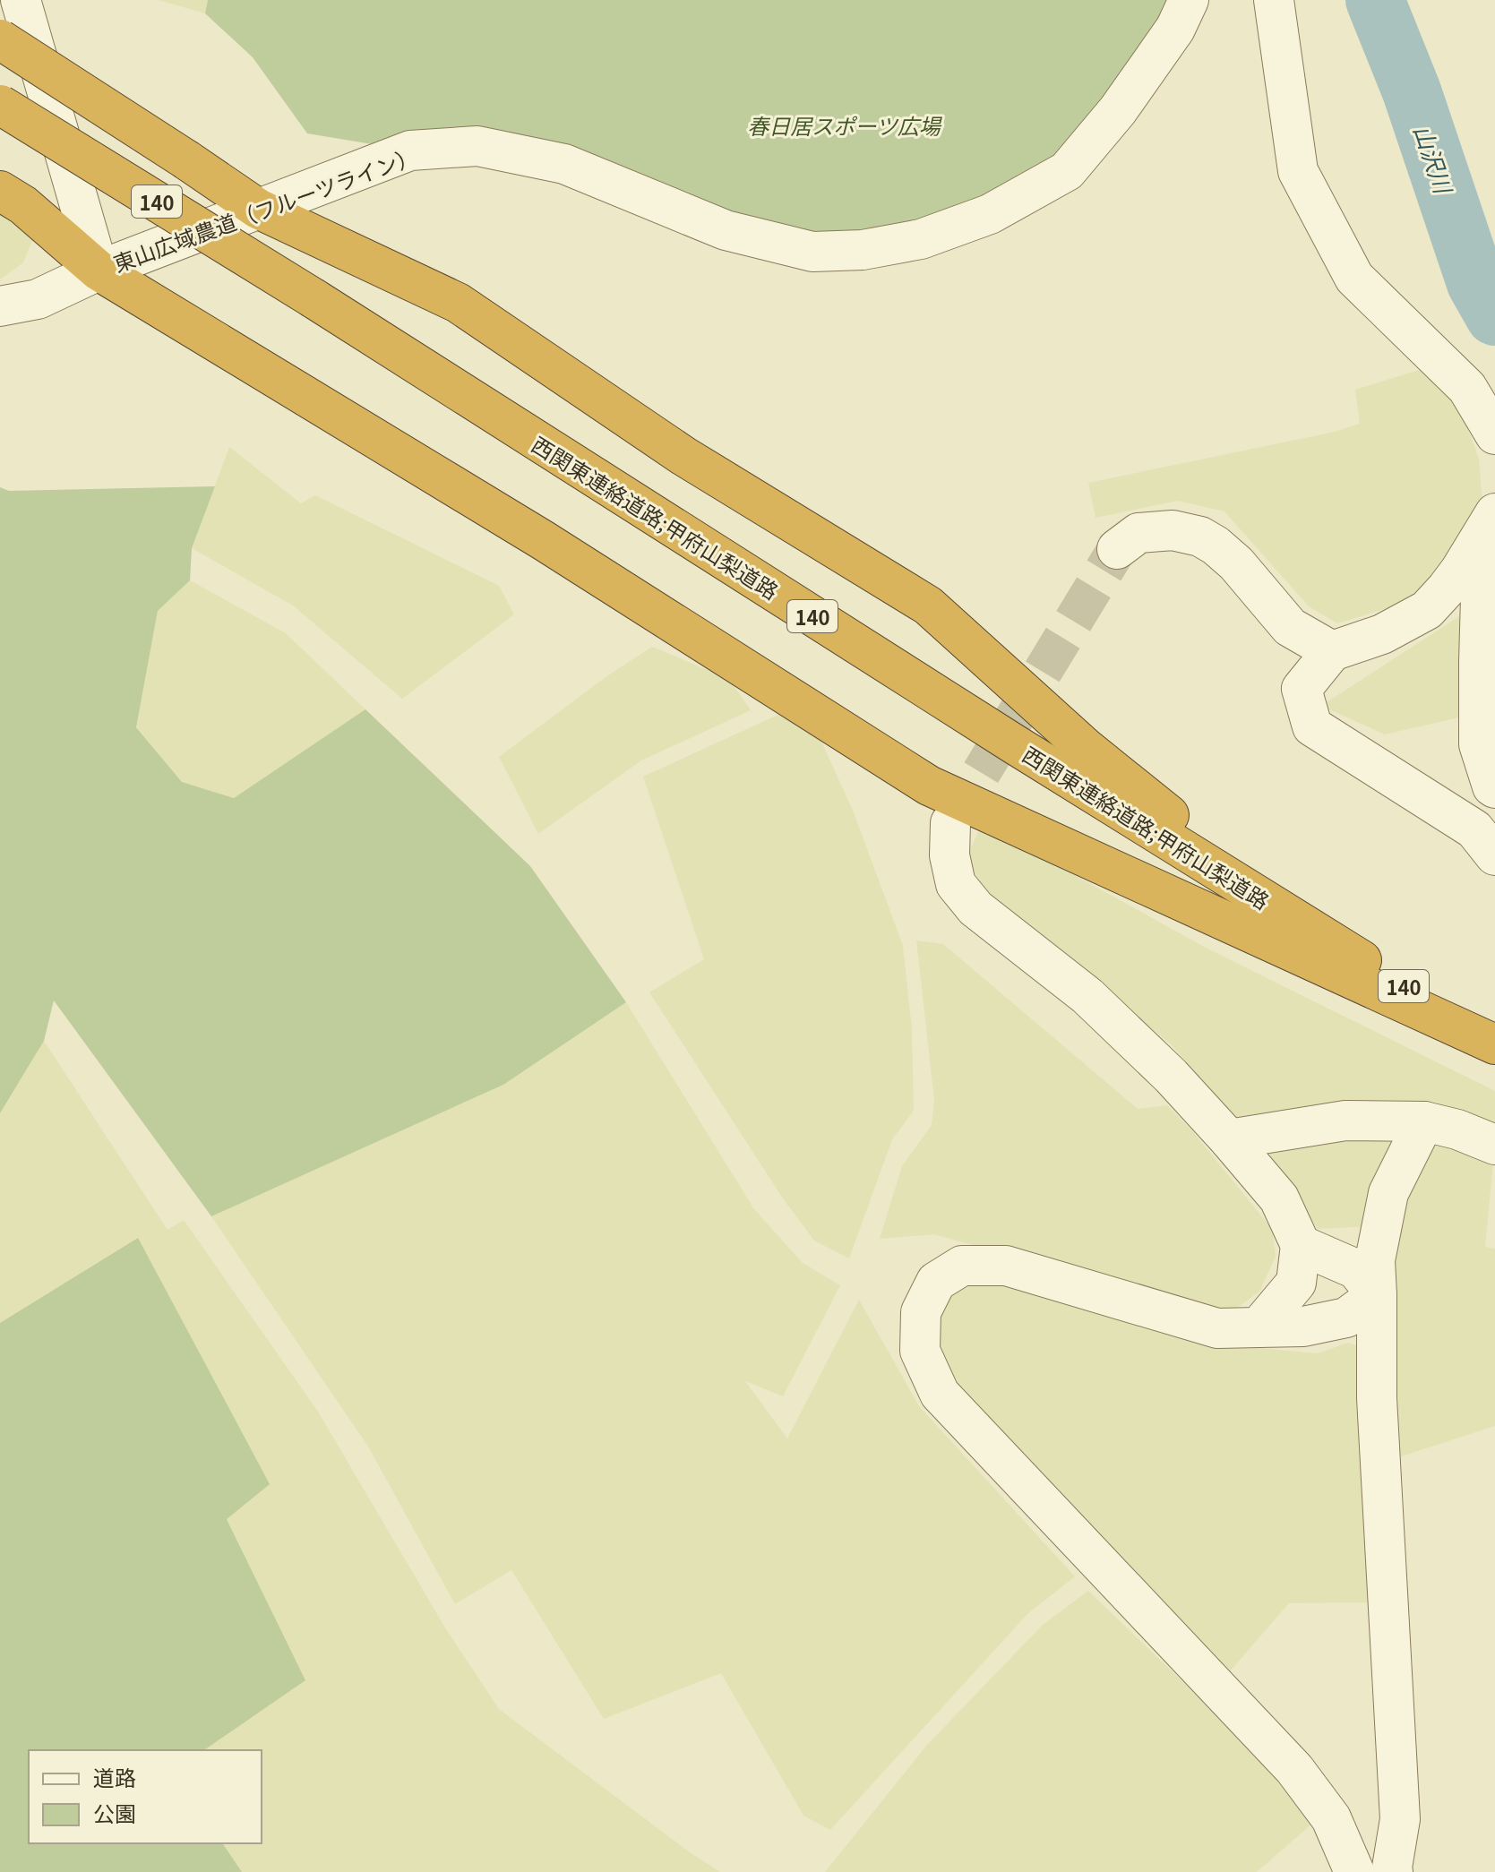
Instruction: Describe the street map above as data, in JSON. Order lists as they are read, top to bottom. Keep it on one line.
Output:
{"streets":{"highway":["140","西関東連絡道路;甲府山梨道路"],"street":["東山広域農道（フルーツライン）"]},"water":["山沢川"],"parks":["春日居スポーツ広場"],"legend":["道路","公園"]}
